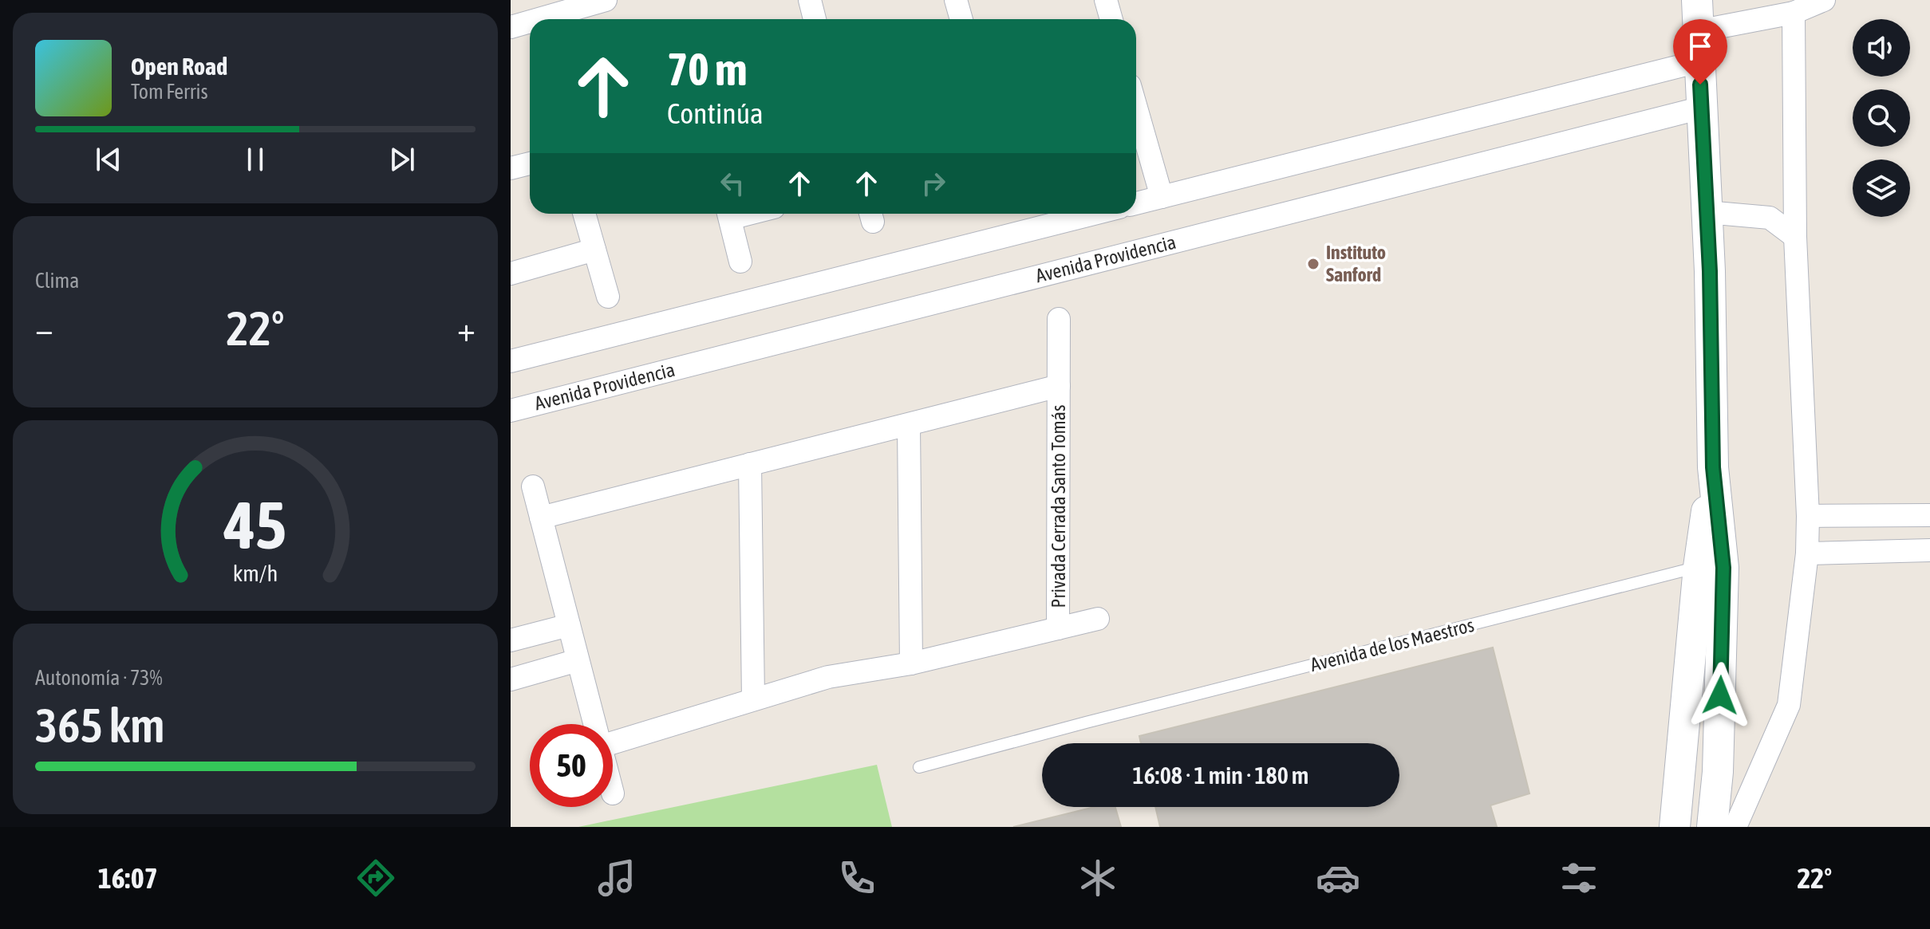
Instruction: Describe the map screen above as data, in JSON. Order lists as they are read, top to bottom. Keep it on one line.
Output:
{"streets":{"street":["Avenida Providencia","Privada Cerrada Santo Tomás"],"lane":["Avenida de los Maestros"]},"places":["Instituto Sanford"],"page":{"turn":["70 m","Continúa"],"song":["Open Road","Tom Ferris"],"tile":["Clima",["Autonomía · 73%","365 km"]],"heat":["−","22°","+"],"limit":"50","trip":"16:08 · 1 min · 180 m","tabs":["16:07","22°"],"gauge":["45","km/h"]}}
